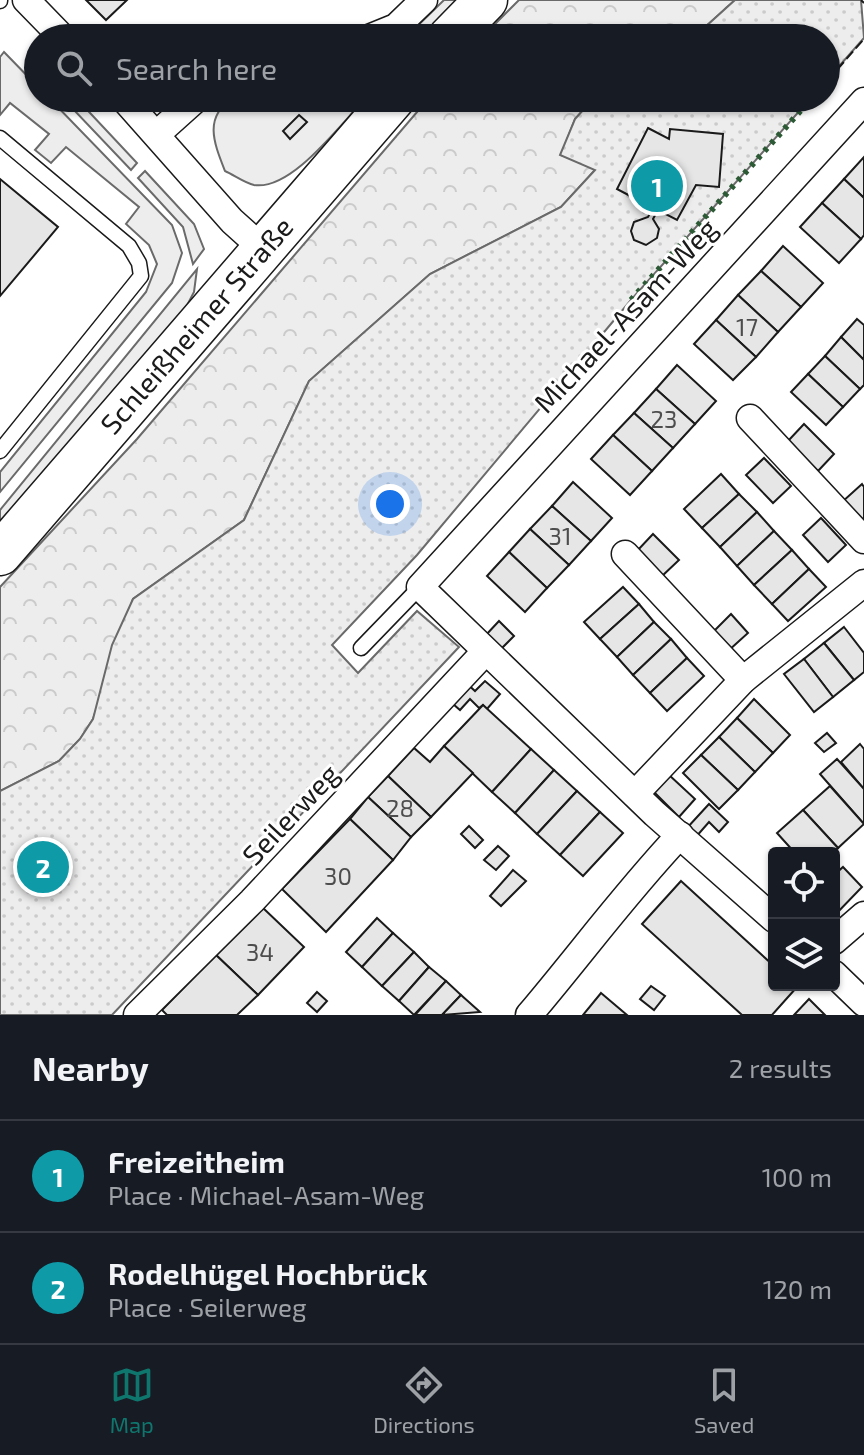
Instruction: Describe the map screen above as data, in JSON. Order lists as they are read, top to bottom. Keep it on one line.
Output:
{"streets":{"main road":["Schleißheimer Straße"],"street":["Michael-Asam-Weg","Seilerweg"]},"house_numbers":["17","23","31","28","30","34"],"page":{"search":"Search here","pins":["1","2"],"heading":["Nearby","2 results"],"list":[{"mark":"1","name":"Freizeitheim","note":"Place · Michael-Asam-Weg","value":"100 m"},{"mark":"2","name":"Rodelhügel Hochbrück","note":"Place · Seilerweg","value":"120 m"}],"nav":["Map","Directions","Saved"]}}
